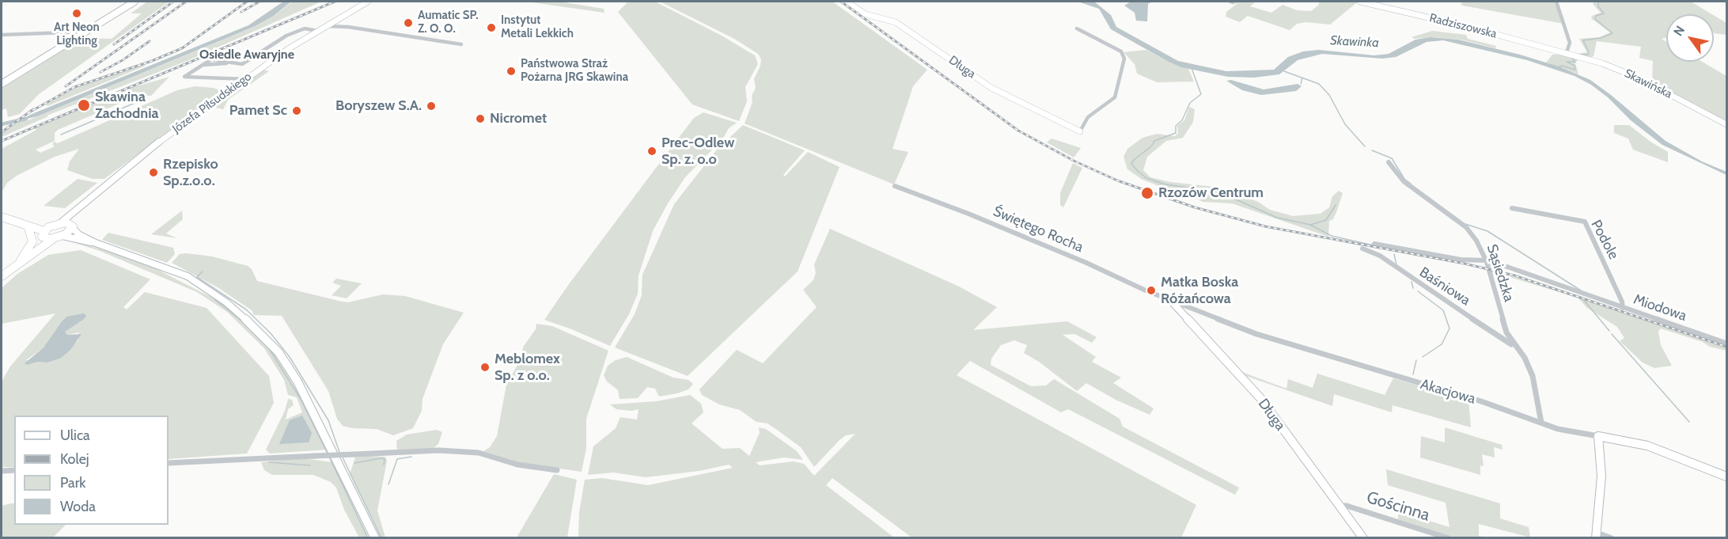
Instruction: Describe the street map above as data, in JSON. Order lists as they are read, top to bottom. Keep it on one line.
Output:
{"streets":{"street":["Radziszowska","Długa","Skawińska","Józefa Piłsudskiego","Świętego Rocha","Podole","Sąsiedzka","Baśniowa","Miodowa","Akacjowa","Gościnna"]},"crossings":[["Radziszowska","Skawińska"],["Długa","Świętego Rocha"],["Długa","Akacjowa"],["Długa","Gościnna"],["Świętego Rocha","Akacjowa"],["Podole","Miodowa"],["Sąsiedzka","Baśniowa"],["Sąsiedzka","Miodowa"],["Sąsiedzka","Akacjowa"]],"districts":["Osiedle Awaryjne"],"water":["Skawinka"],"places":["Art Neon Lighting","Aumatic SP. Z. O. O.","Instytut Metali Lekkich","Państwowa Straż Pożarna JRG Skawina","Skawina Zachodnia","Boryszew S.A.","Pamet Sc","Nicromet","Prec-Odlew Sp. z. o.o","Rzepisko Sp.z.o.o.","Rzozów Centrum","Matka Boska Różańcowa","Meblomex Sp. z o.o."],"legend":["Ulica","Kolej","Park","Woda"],"north":"top left"}
